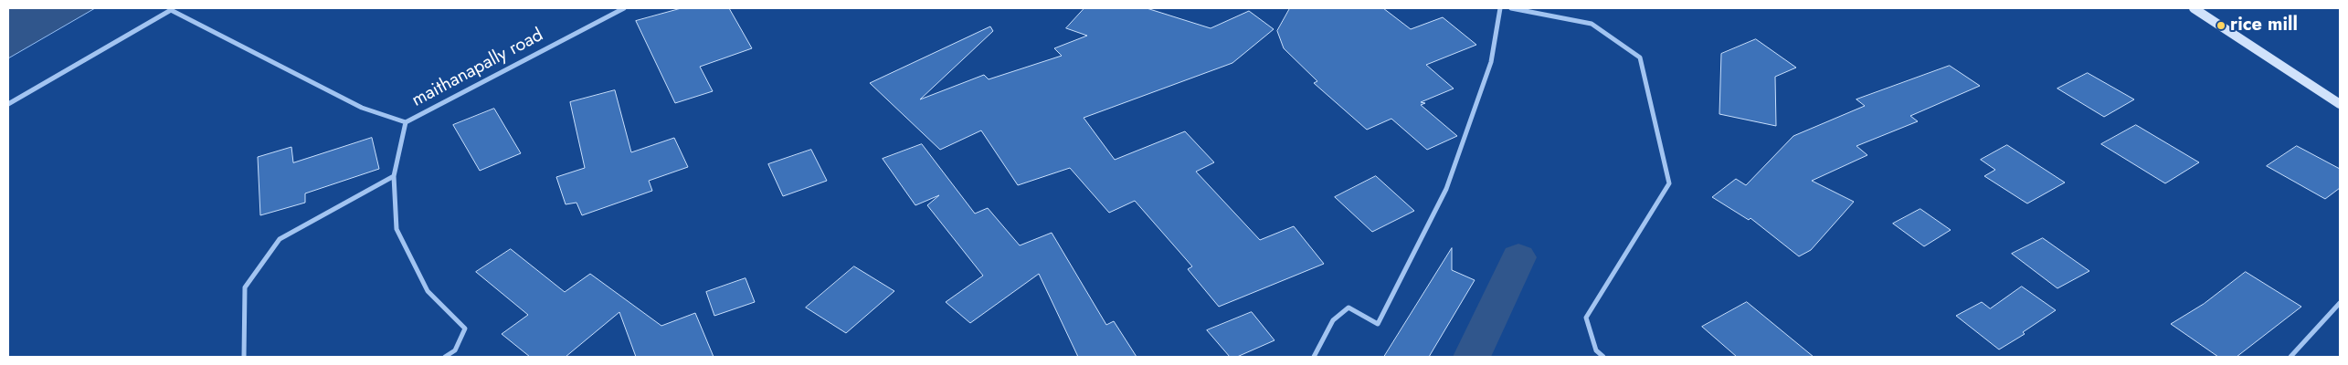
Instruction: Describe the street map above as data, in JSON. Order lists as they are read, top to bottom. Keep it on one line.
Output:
{"streets":{"street":["maithanapally road"]},"places":["rice mill"]}
